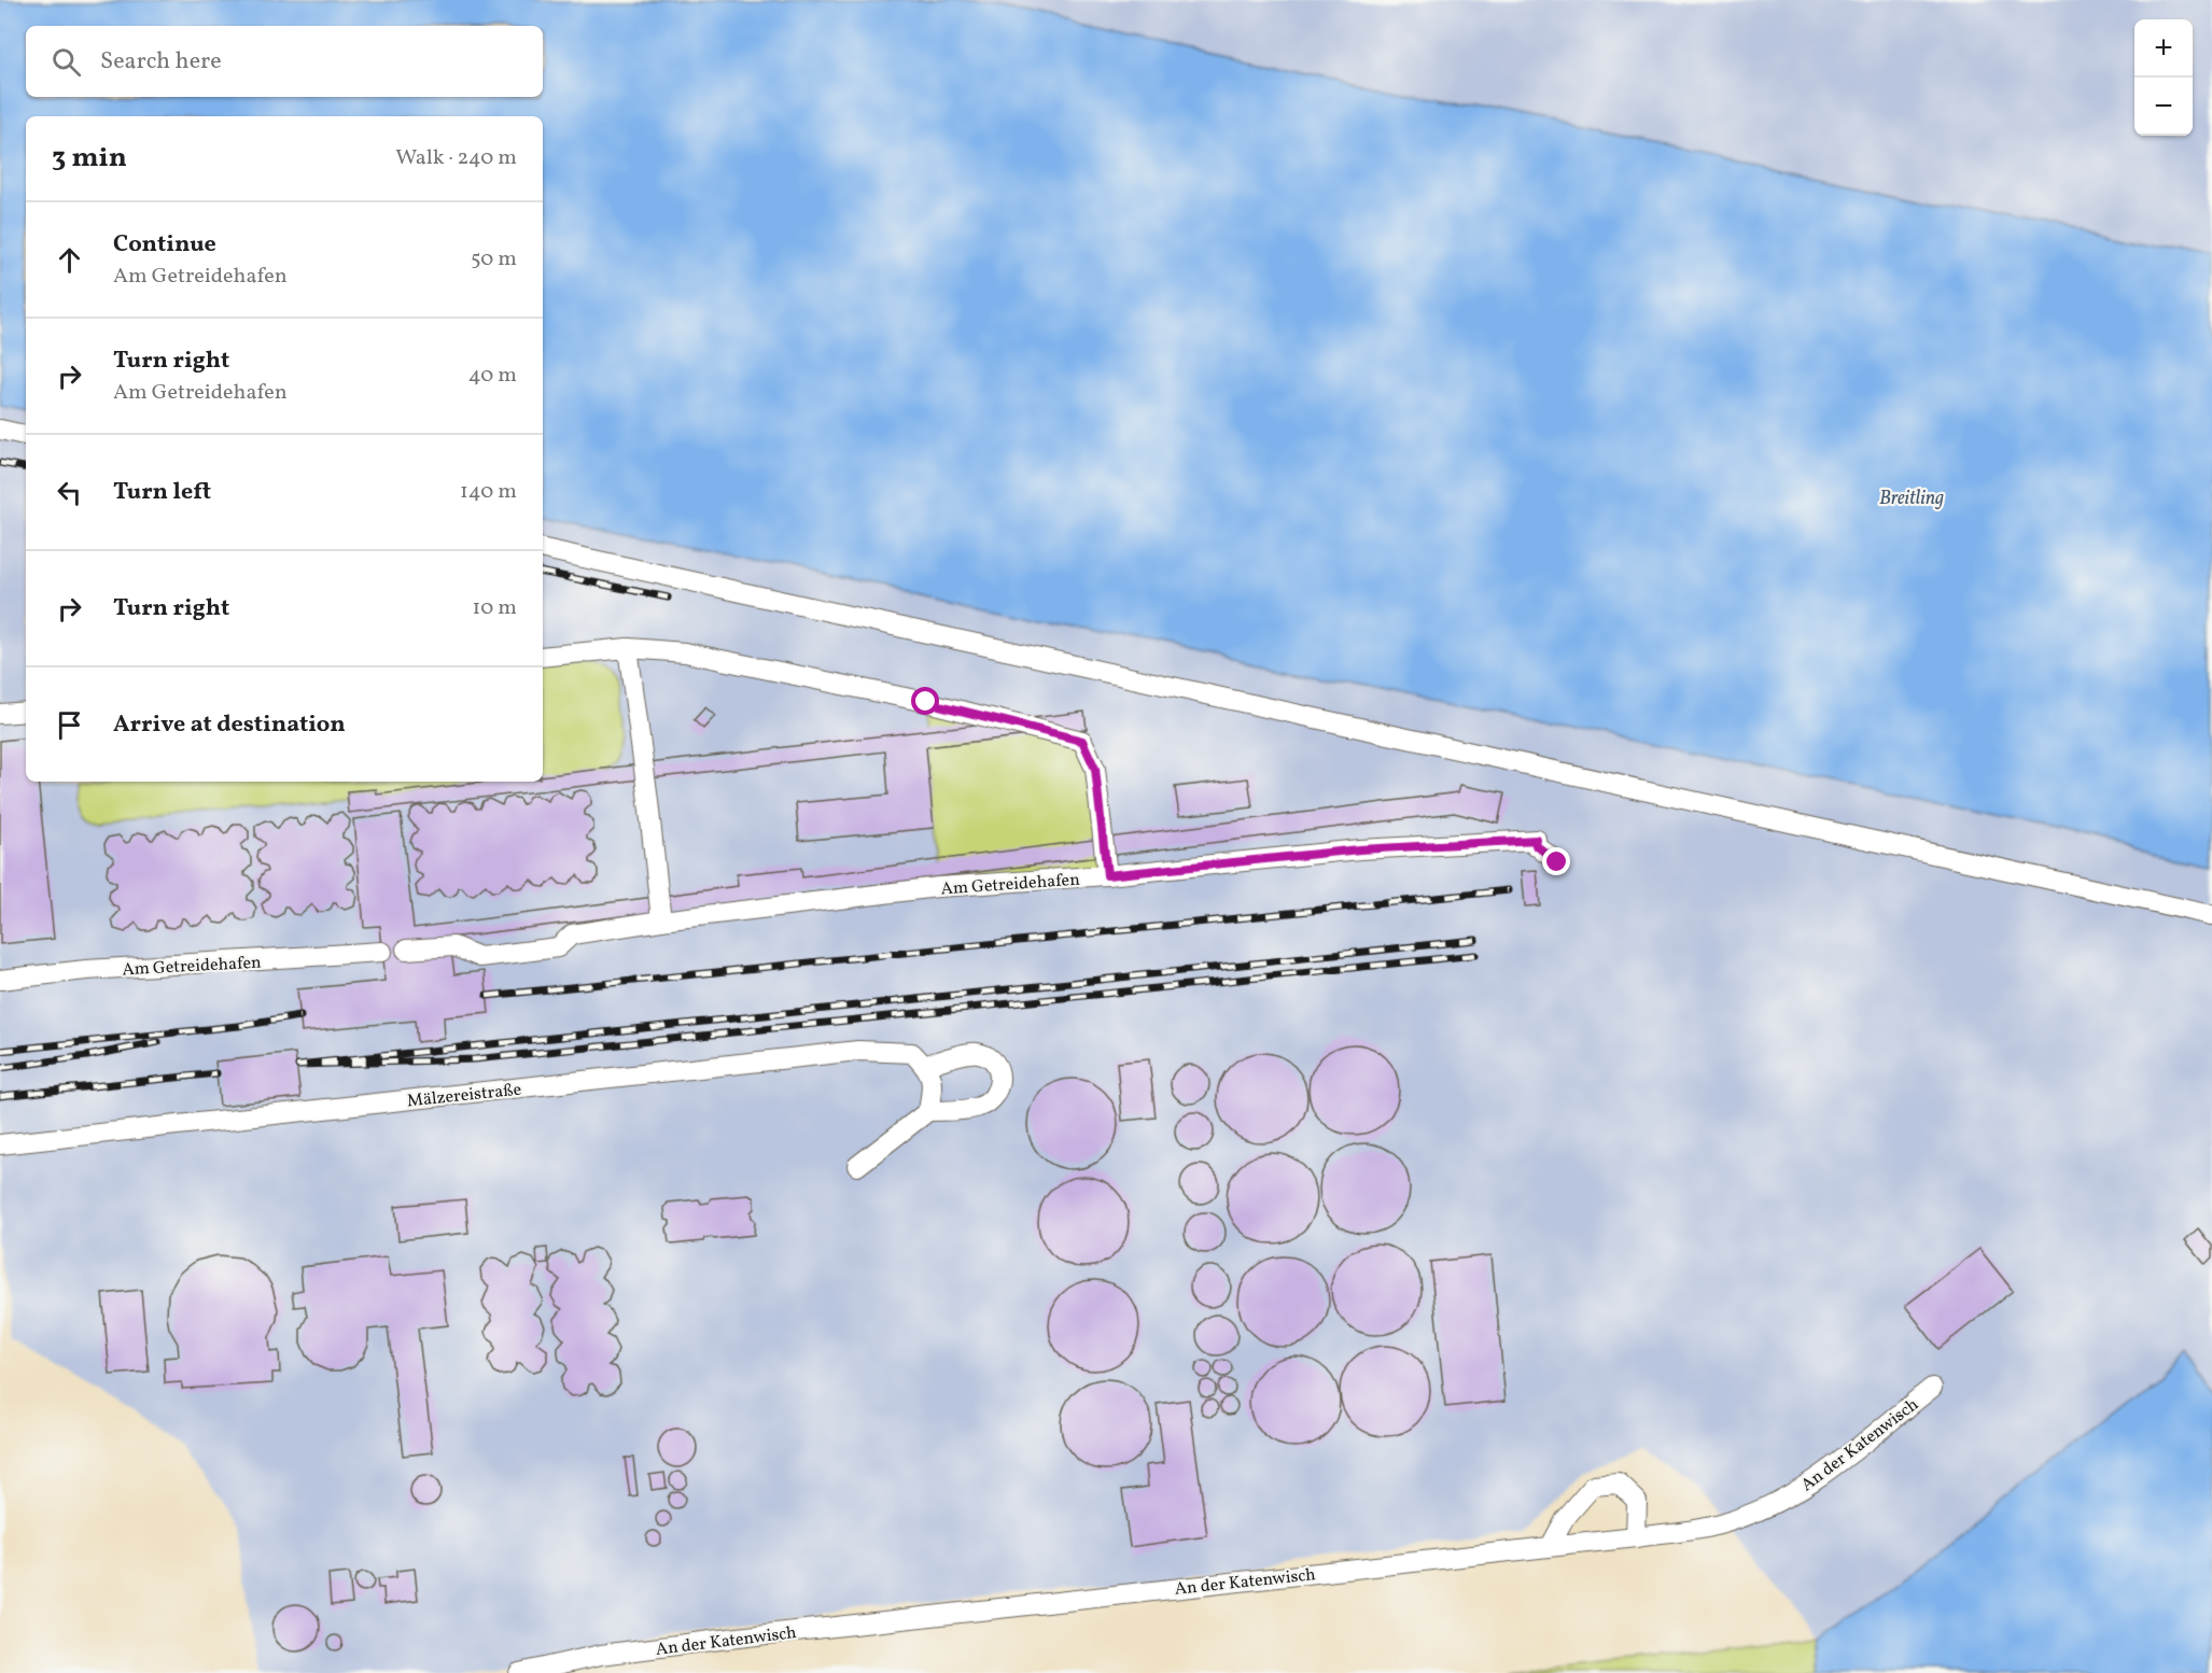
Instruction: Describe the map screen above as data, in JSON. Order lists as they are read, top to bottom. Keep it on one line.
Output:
{"streets":{"street":["Am Getreidehafen","Mälzereistraße","An der Katenwisch"]},"water":["Breitling"],"page":{"map_buttons":["+","−"],"search":"Search here","heading":["3 min","Walk · 240 m"],"list":[["Continue","Am Getreidehafen","50 m"],["Turn right","Am Getreidehafen","40 m"],["Turn left","140 m"],["Turn right","10 m"],"Arrive at destination"]}}
